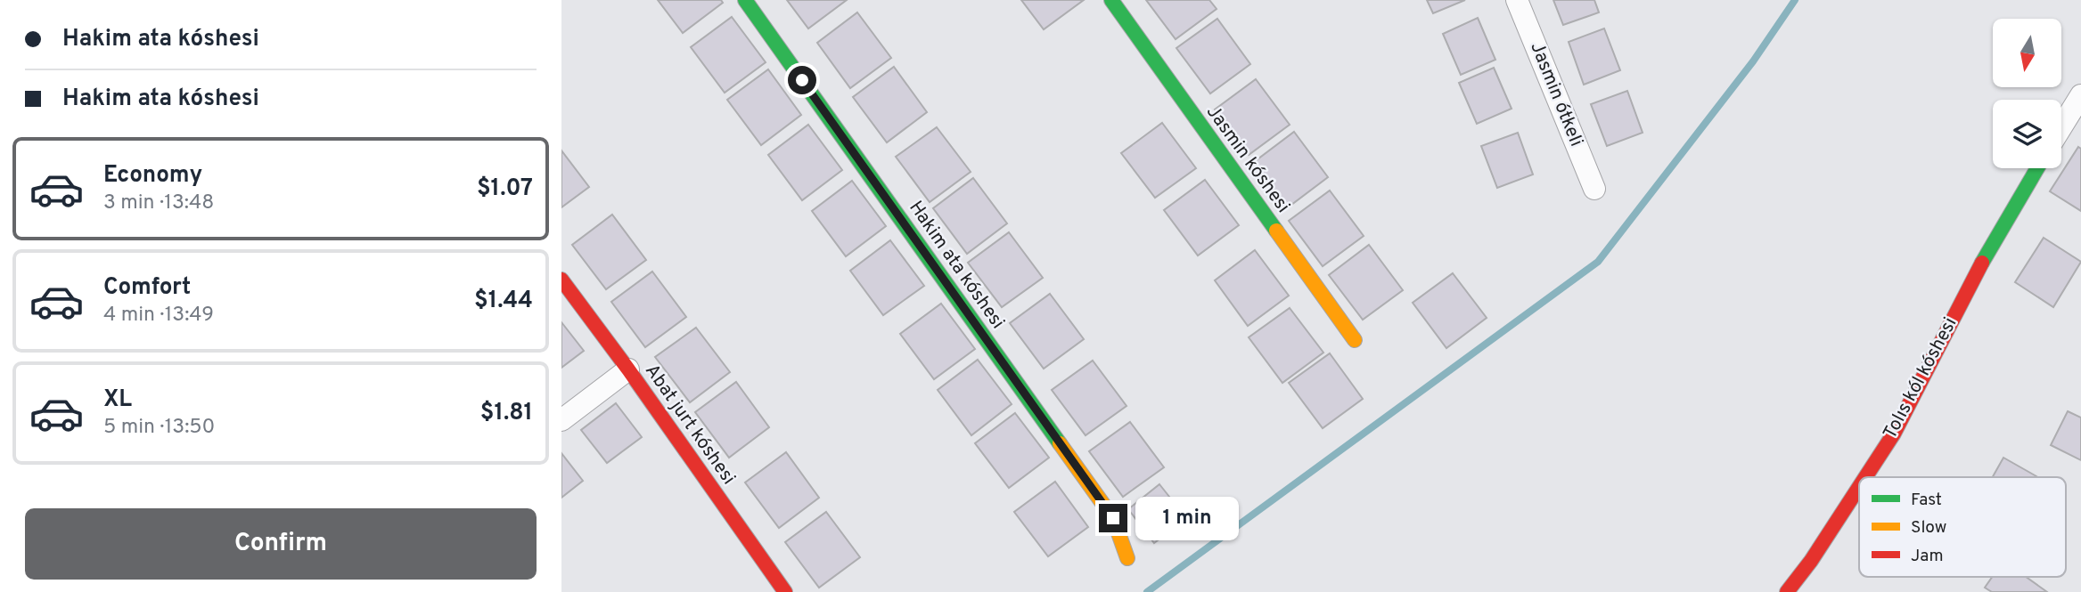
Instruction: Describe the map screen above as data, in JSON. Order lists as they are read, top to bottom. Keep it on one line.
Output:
{"streets":{"street":["Jasmin ótkeli","Jasmin kóshesi","Hakim ata kóshesi","Tolıs kól kóshesi","Abat jurt kóshesi"]},"legend":["Fast","Slow","Jam"],"north":"bottom","page":{"banner":["Hakim ata kóshesi","Hakim ata kóshesi"],"list":[{"name":"Economy","note":"3 min · 13:48","value":"$1.07"},{"name":"Comfort","note":"4 min · 13:49","value":"$1.44"},{"name":"XL","note":"5 min · 13:50","value":"$1.81"}],"buttons":"Confirm","bubble":"1 min"}}
